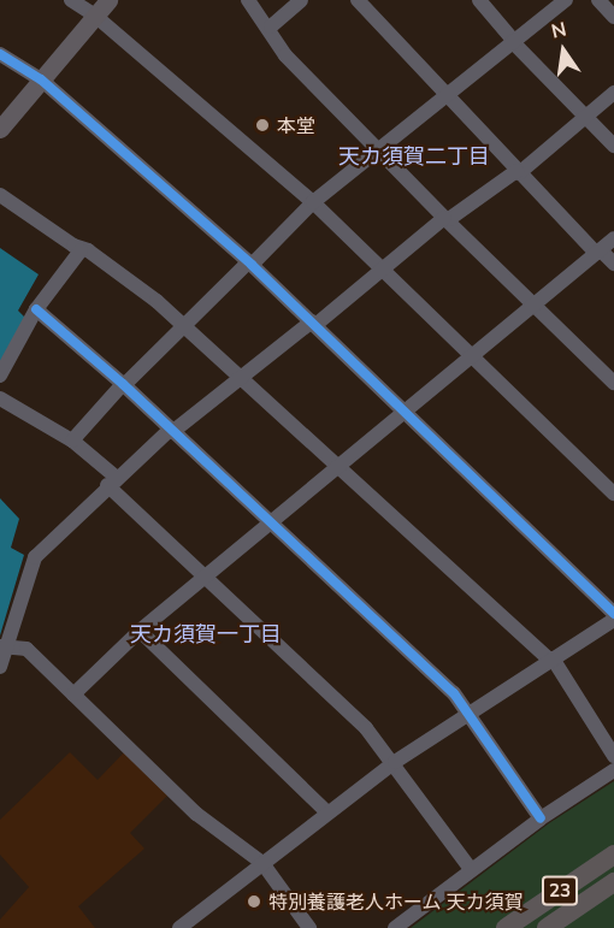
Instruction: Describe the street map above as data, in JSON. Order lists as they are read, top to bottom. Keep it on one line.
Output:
{"streets":{"highway":["23"]},"districts":["天カ須賀二丁目","天カ須賀一丁目"],"places":["本堂","特別養護老人ホーム 天カ須賀"],"north":"top"}
